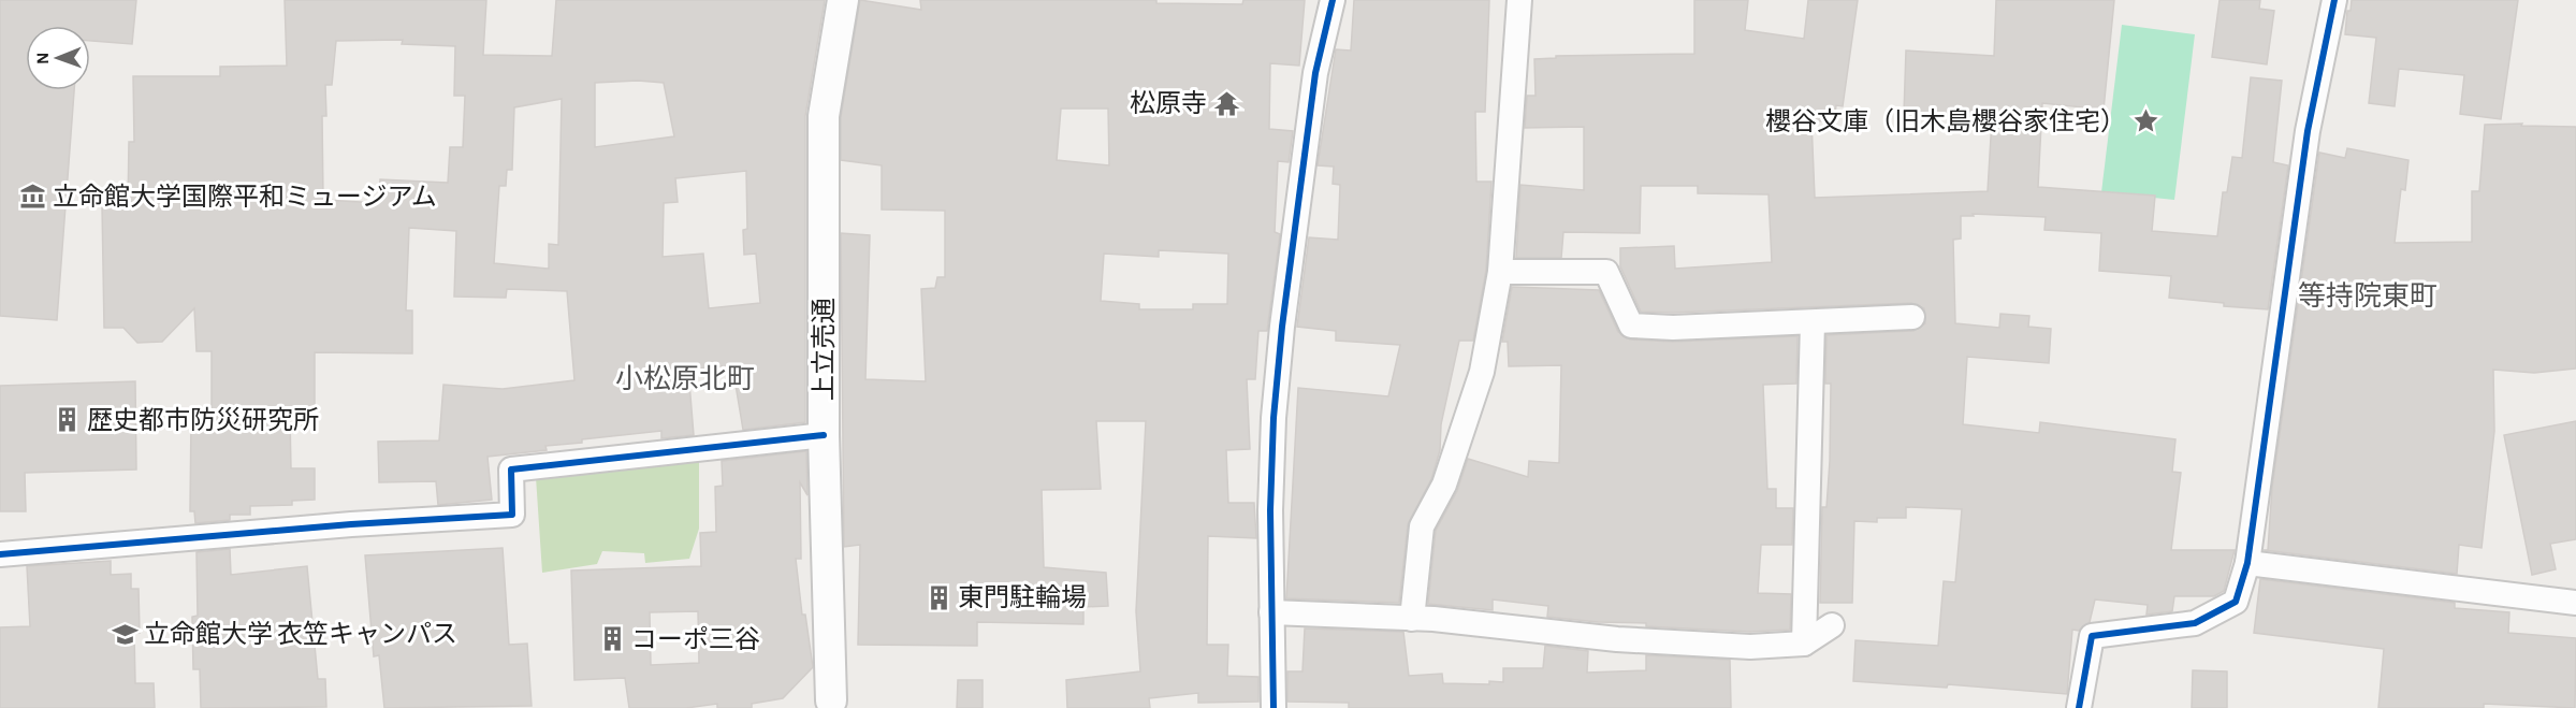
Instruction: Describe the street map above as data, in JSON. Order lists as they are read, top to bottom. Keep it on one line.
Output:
{"streets":{"street":["上立売通"]},"districts":["等持院東町","小松原北町"],"places":{"temple":["松原寺"],"place":["櫻谷文庫（旧木島櫻谷家住宅）"],"museum":["立命館大学国際平和ミュージアム"],"building":["歴史都市防災研究所","東門駐輪場","コーポ三谷"],"school or university":["立命館大学 衣笠キャンパス"]},"north":"left"}
